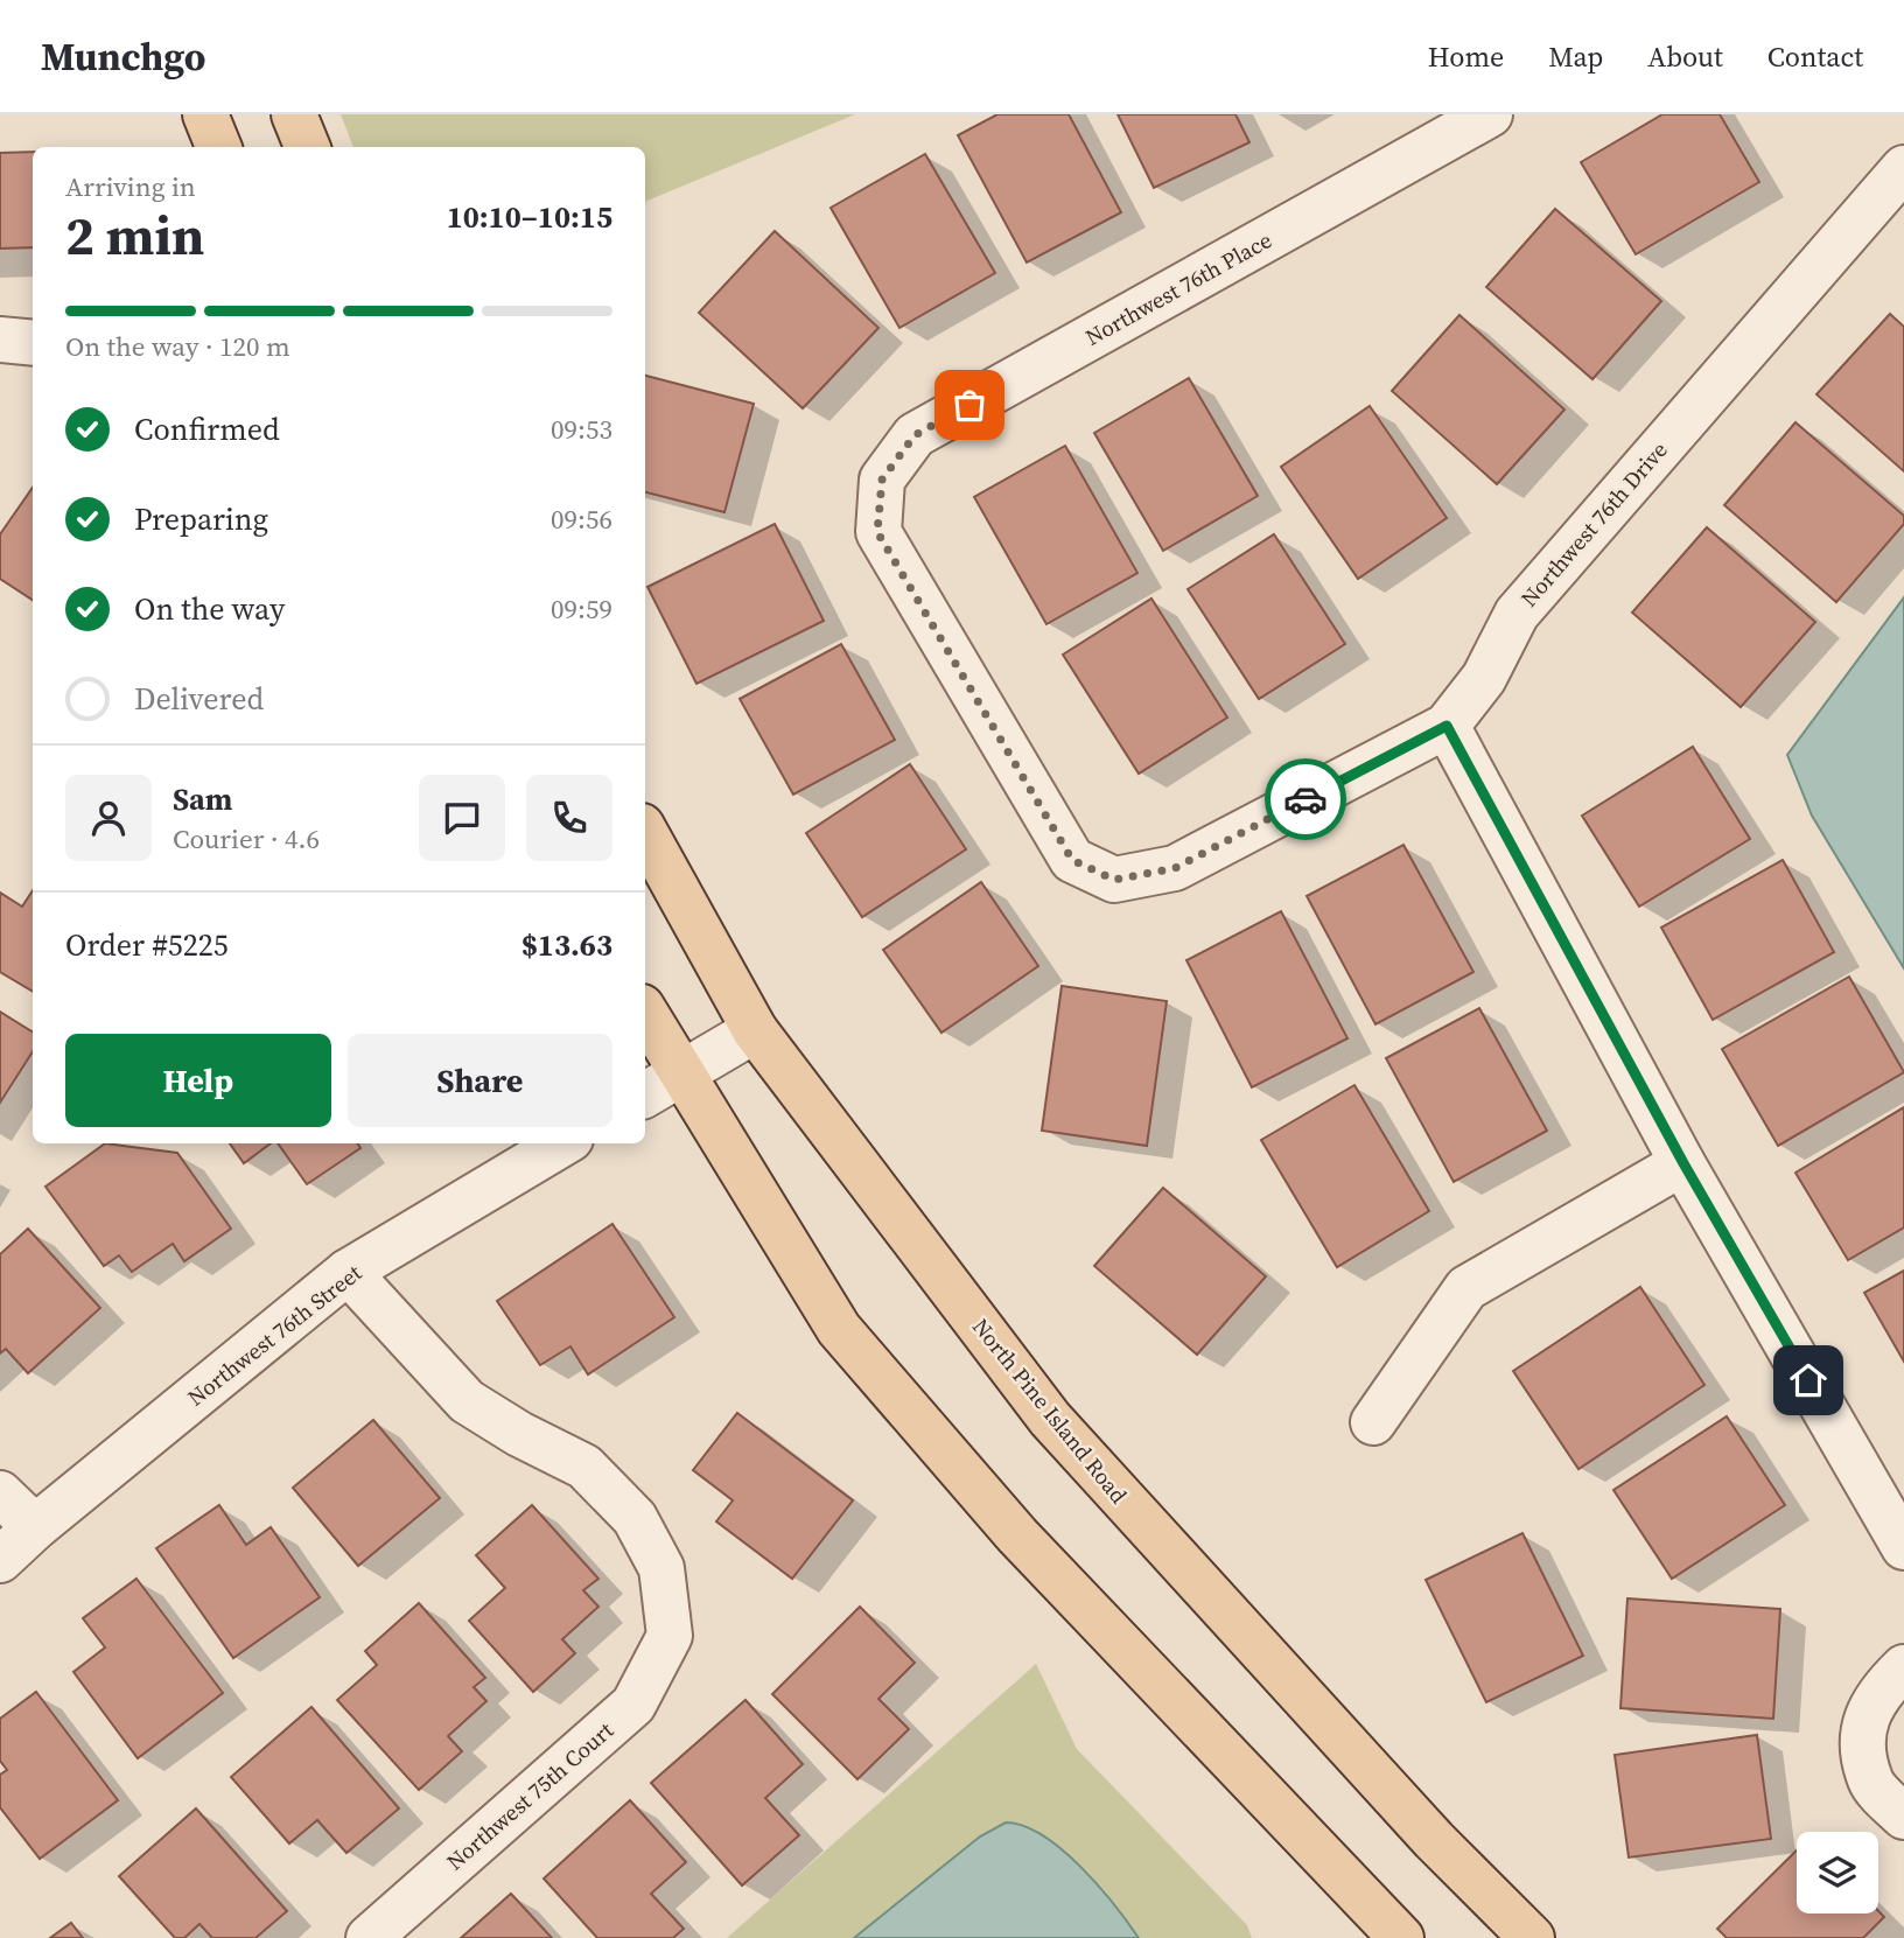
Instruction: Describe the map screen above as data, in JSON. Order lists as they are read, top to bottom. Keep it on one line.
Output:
{"streets":{"main road":["North Pine Island Road"],"street":["Northwest 76th Place","Northwest 76th Drive","Northwest 76th Street","Northwest 75th Court"]},"crossings":[["Northwest 76th Place","Northwest 76th Drive"],["Northwest 76th Street","Northwest 75th Court"]],"page":{"header":"Munchgo","nav":["Home","Map","About","Contact"],"heading":["2 min","Arriving in","10:10–10:15"],"panel":["Sam","Courier · 4.6","Order #5225","$13.63"],"bar":"On the way · 120 m","list":[["Confirmed","09:53"],["Preparing","09:56"],["On the way","09:59"],"Delivered"],"buttons":["Help","Share"]}}
